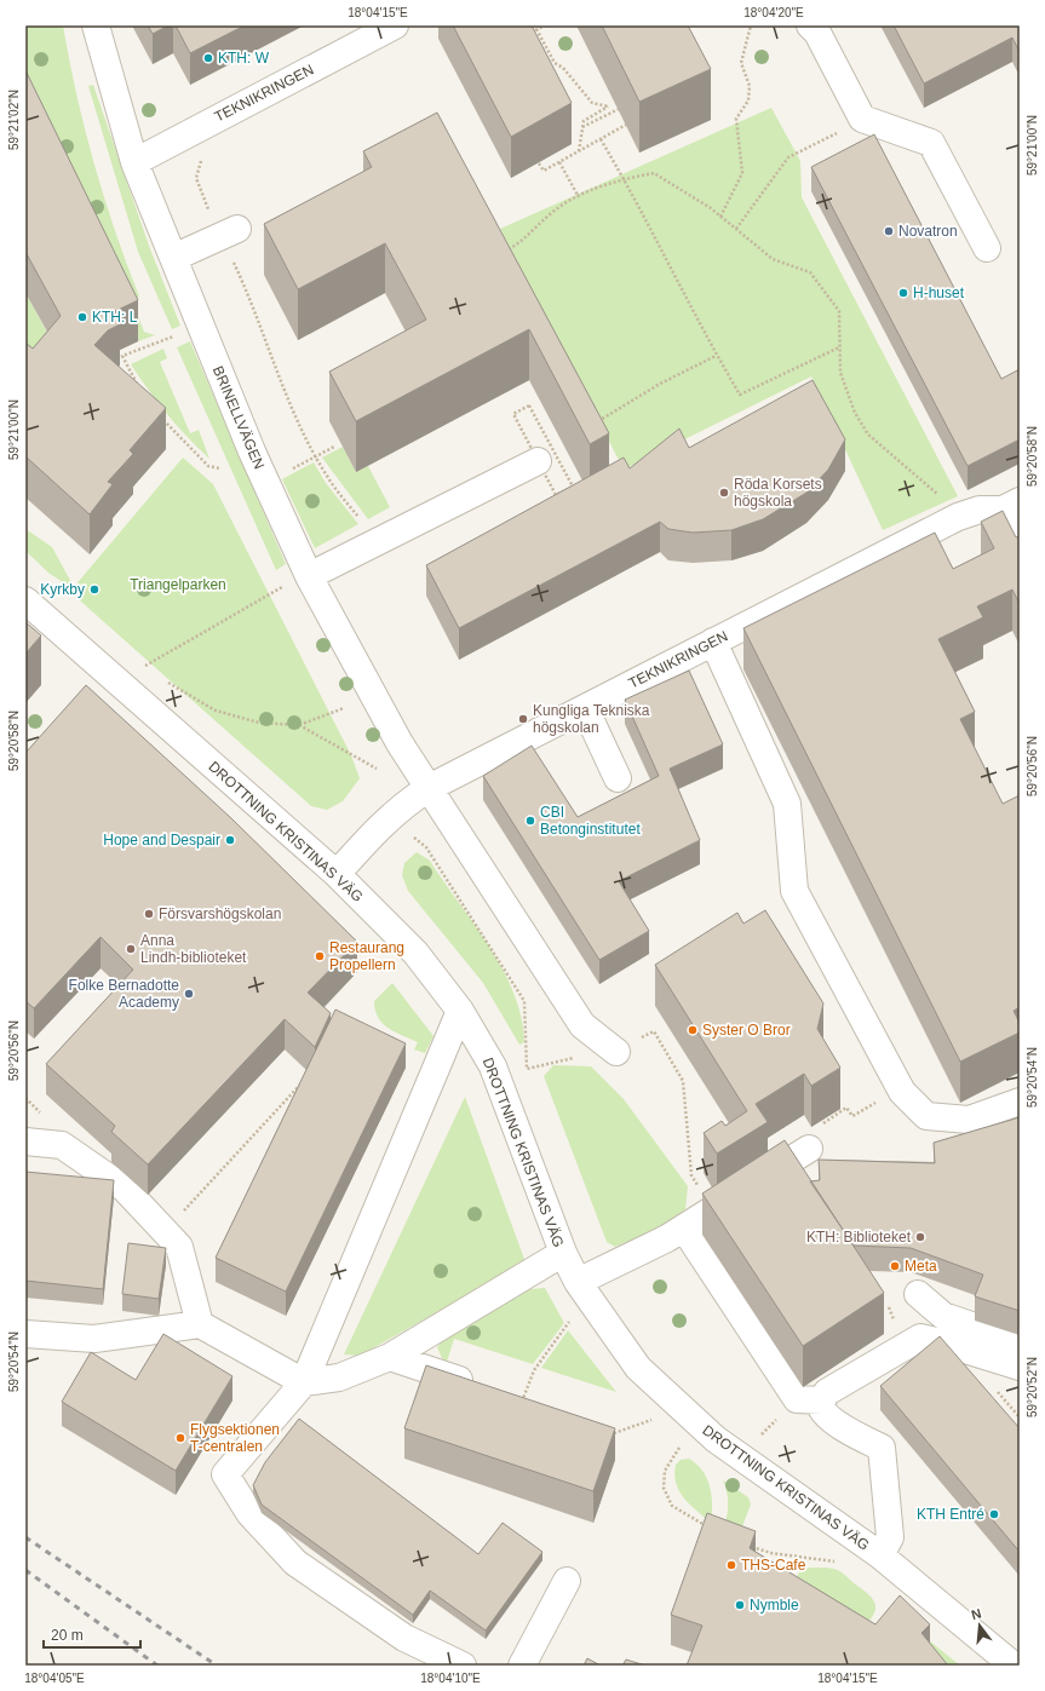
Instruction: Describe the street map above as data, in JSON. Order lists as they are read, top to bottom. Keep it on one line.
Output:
{"streets":{"street":["TEKNIKRINGEN","BRINELLVÄGEN","DROTTNING KRISTINAS VÄG"]},"crossings":[["TEKNIKRINGEN","BRINELLVÄGEN"],["TEKNIKRINGEN","DROTTNING KRISTINAS VÄG"]],"parks":["Triangelparken"],"places":["KTH: W","Novatron","H-huset","KTH: L","Röda Korsets högskola","Kyrkby","Kungliga Tekniska högskolan","CBI Betonginstitutet","Hope and Despair","Försvarshögskolan","Anna Lindh-biblioteket","Restaurang Propellern","Folke Bernadotte Academy","Syster O Bror","KTH: Biblioteket","Meta","Flygsektionen T-centralen","KTH Entré","THS-Cafe","Nymble"],"scale_bar":"20 m","north":"top","coordinates":["18°04'15\"E","18°04'20\"E","59°21'02\"N","59°21'00\"N","59°20'58\"N","59°20'56\"N","59°20'54\"N","59°20'52\"N","18°04'05\"E","18°04'10\"E"]}
